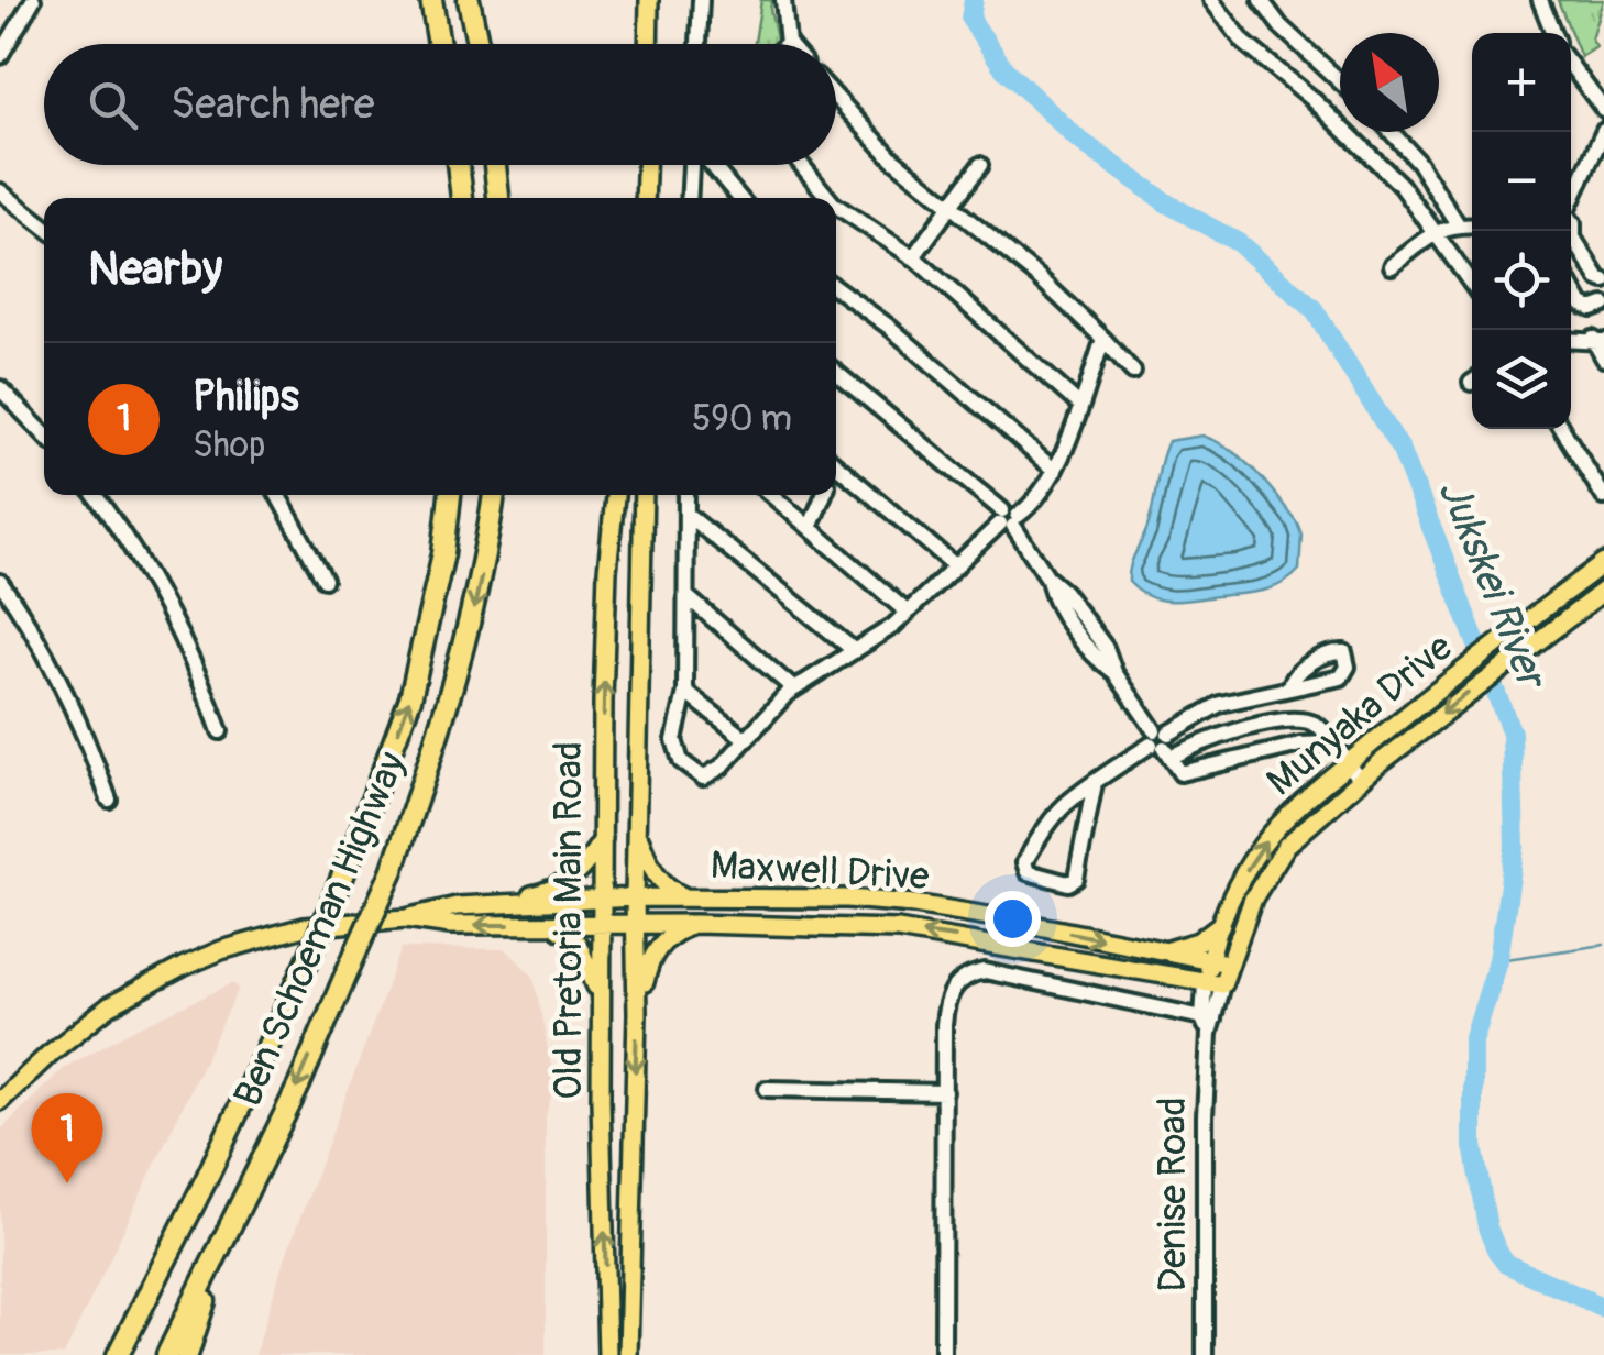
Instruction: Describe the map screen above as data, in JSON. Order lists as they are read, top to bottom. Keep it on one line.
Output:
{"streets":{"highway":["Ben Schoeman Highway"],"main road":["Munyaka Drive","Maxwell Drive","Old Pretoria Main Road"],"street":["Denise Road"]},"crossings":[["Munyaka Drive","Maxwell Drive"],["Maxwell Drive","Old Pretoria Main Road"],["Maxwell Drive","Denise Road"]],"water":["Jukskei River"],"north":"top left","page":{"map_buttons":["+","−"],"search":"Search here","heading":"Nearby","list":[{"mark":"1","name":"Philips","note":"Shop","value":"590 m"}],"pins":"1"}}
